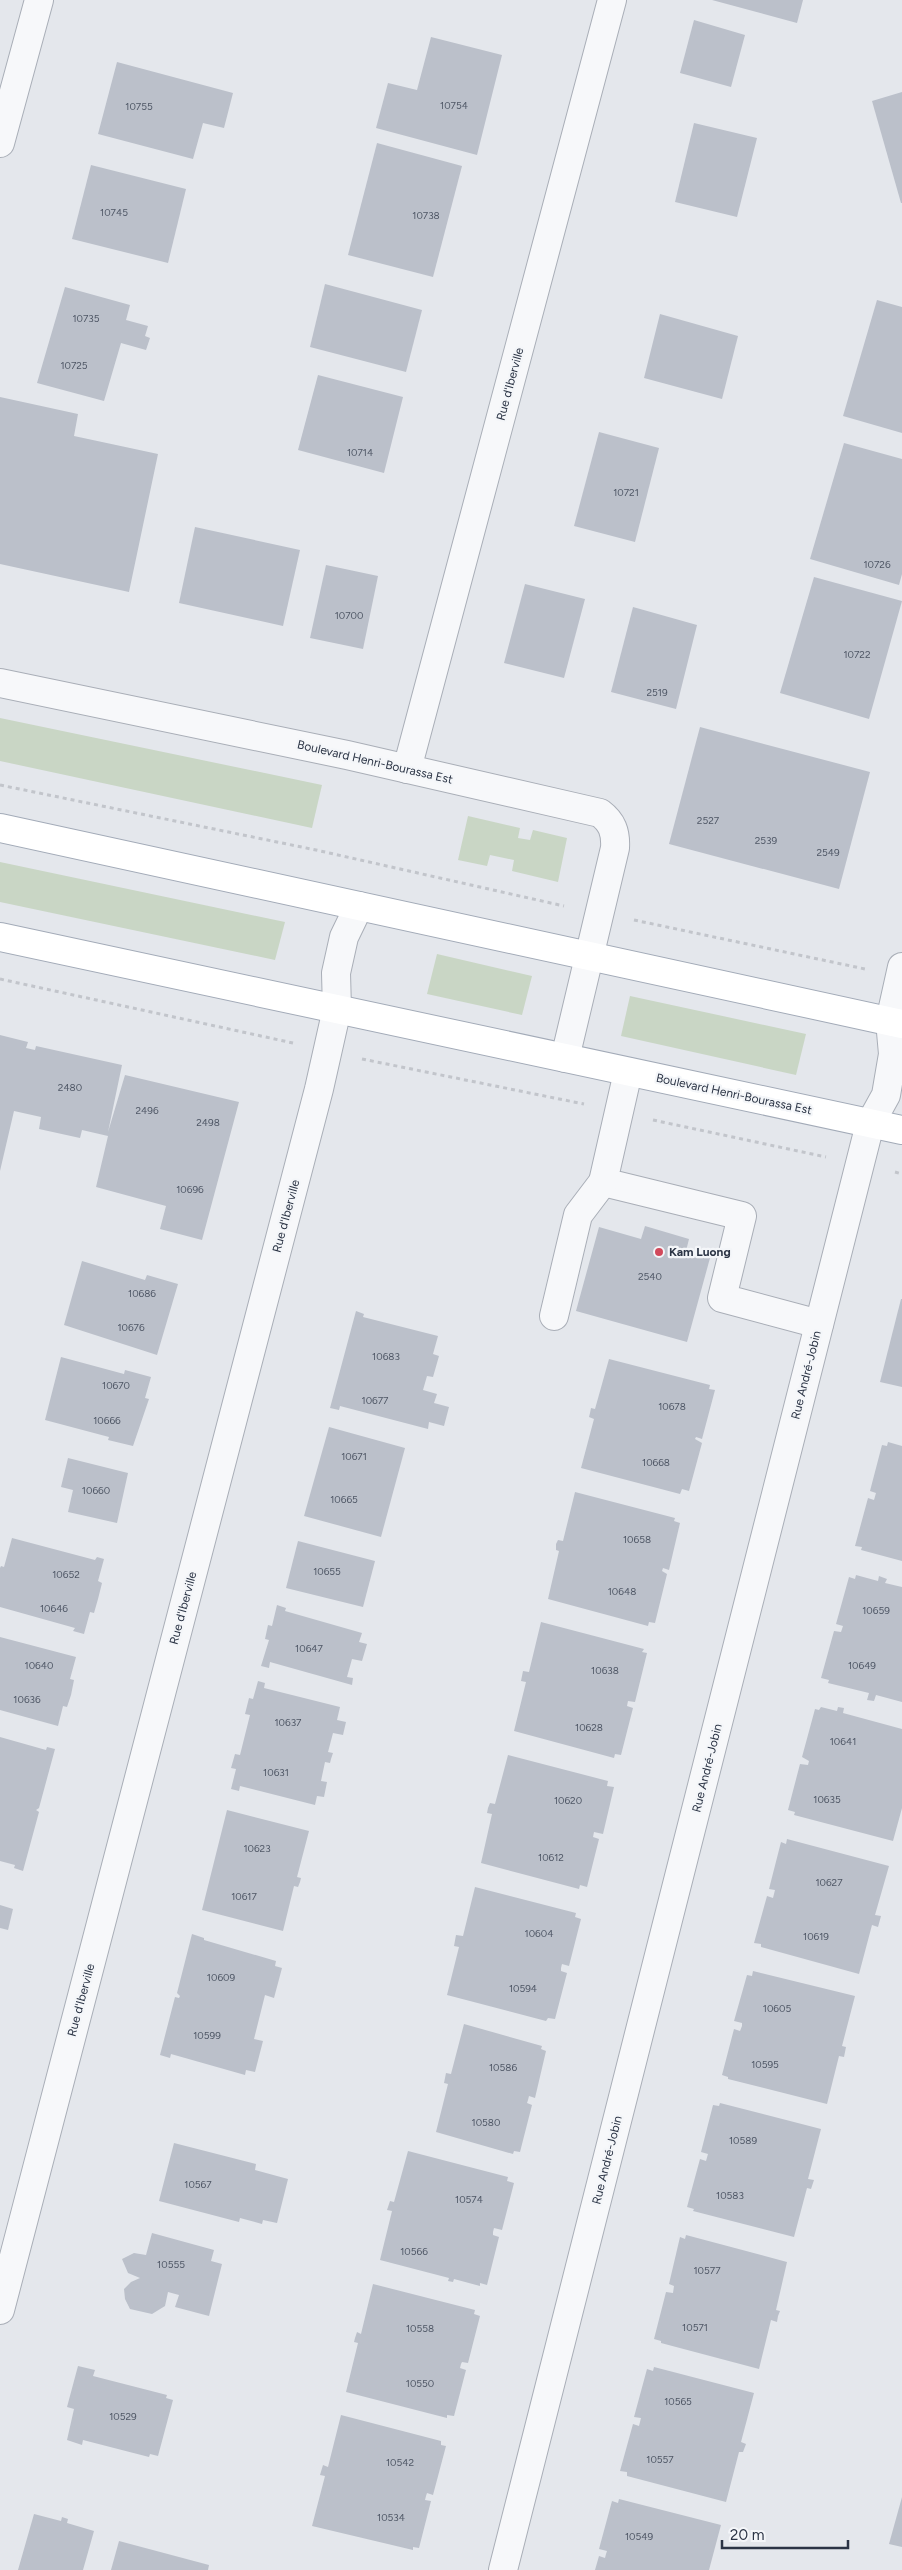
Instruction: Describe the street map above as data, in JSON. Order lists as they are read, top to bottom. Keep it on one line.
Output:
{"streets":{"main road":["Boulevard Henri-Bourassa Est"],"street":["Rue d'Iberville","Rue André-Jobin"]},"crossings":[["Rue d'Iberville","Boulevard Henri-Bourassa Est"],["Boulevard Henri-Bourassa Est","Rue André-Jobin"]],"places":["Kam Luong"],"house_numbers":["10754","10755","10745","10738","10735","10725","10714","10721","10726","10700","10722","2519","2527","2539","2549","2480","2496","2498","10696","2540","10686","10676","10683","10670","10677","10678","10666","10671","10668","10660","10665","10658","10655","10652","10648","10646","10659","10647","10640","10649","10638","10636","10637","10628","10641","10631","10635","10620","10623","10612","10627","10617","10604","10619","10609","10594","10605","10599","10595","10586","10580","10589","10567","10583","10574","10566","10555","10577","10571","10558","10550","10565","10529","10557","10542","10534","10549"],"scale_bar":"20 m"}
